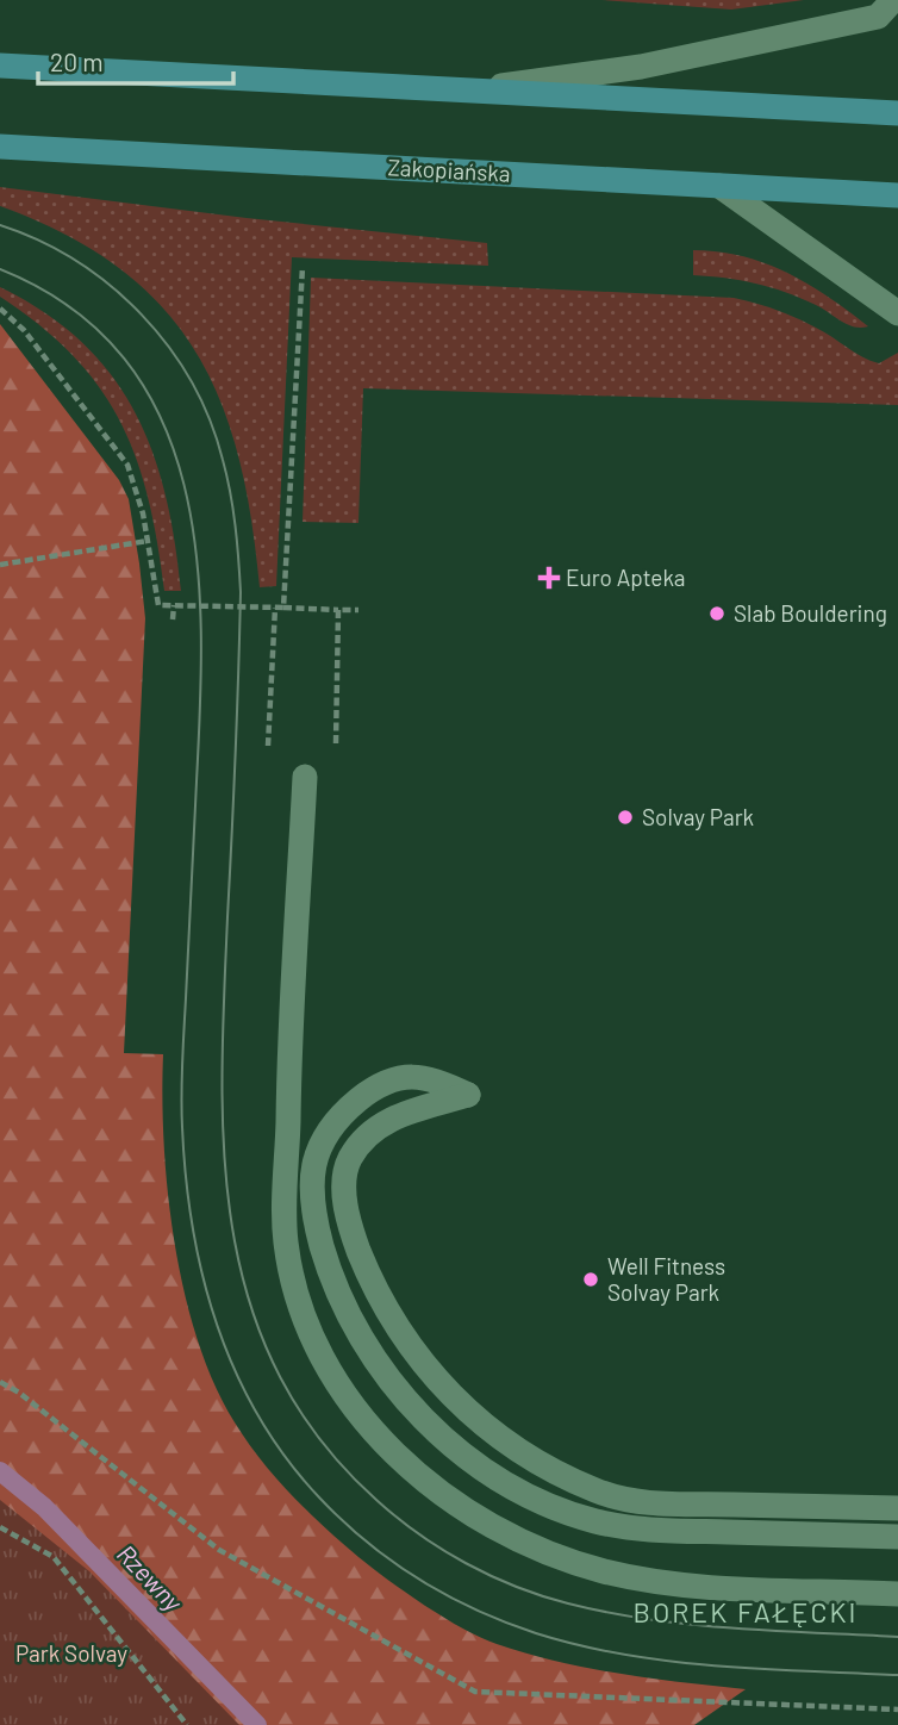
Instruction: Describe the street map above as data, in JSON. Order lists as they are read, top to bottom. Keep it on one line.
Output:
{"streets":{"main road":["Zakopiańska"]},"districts":["BOREK FAŁĘCKI"],"water":["Rzewny"],"parks":["Park Solvay"],"places":{"health":["Euro Apteka"],"other":["Slab Bouldering","Solvay Park","Well Fitness Solvay Park"]},"scale_bar":"20 m"}
